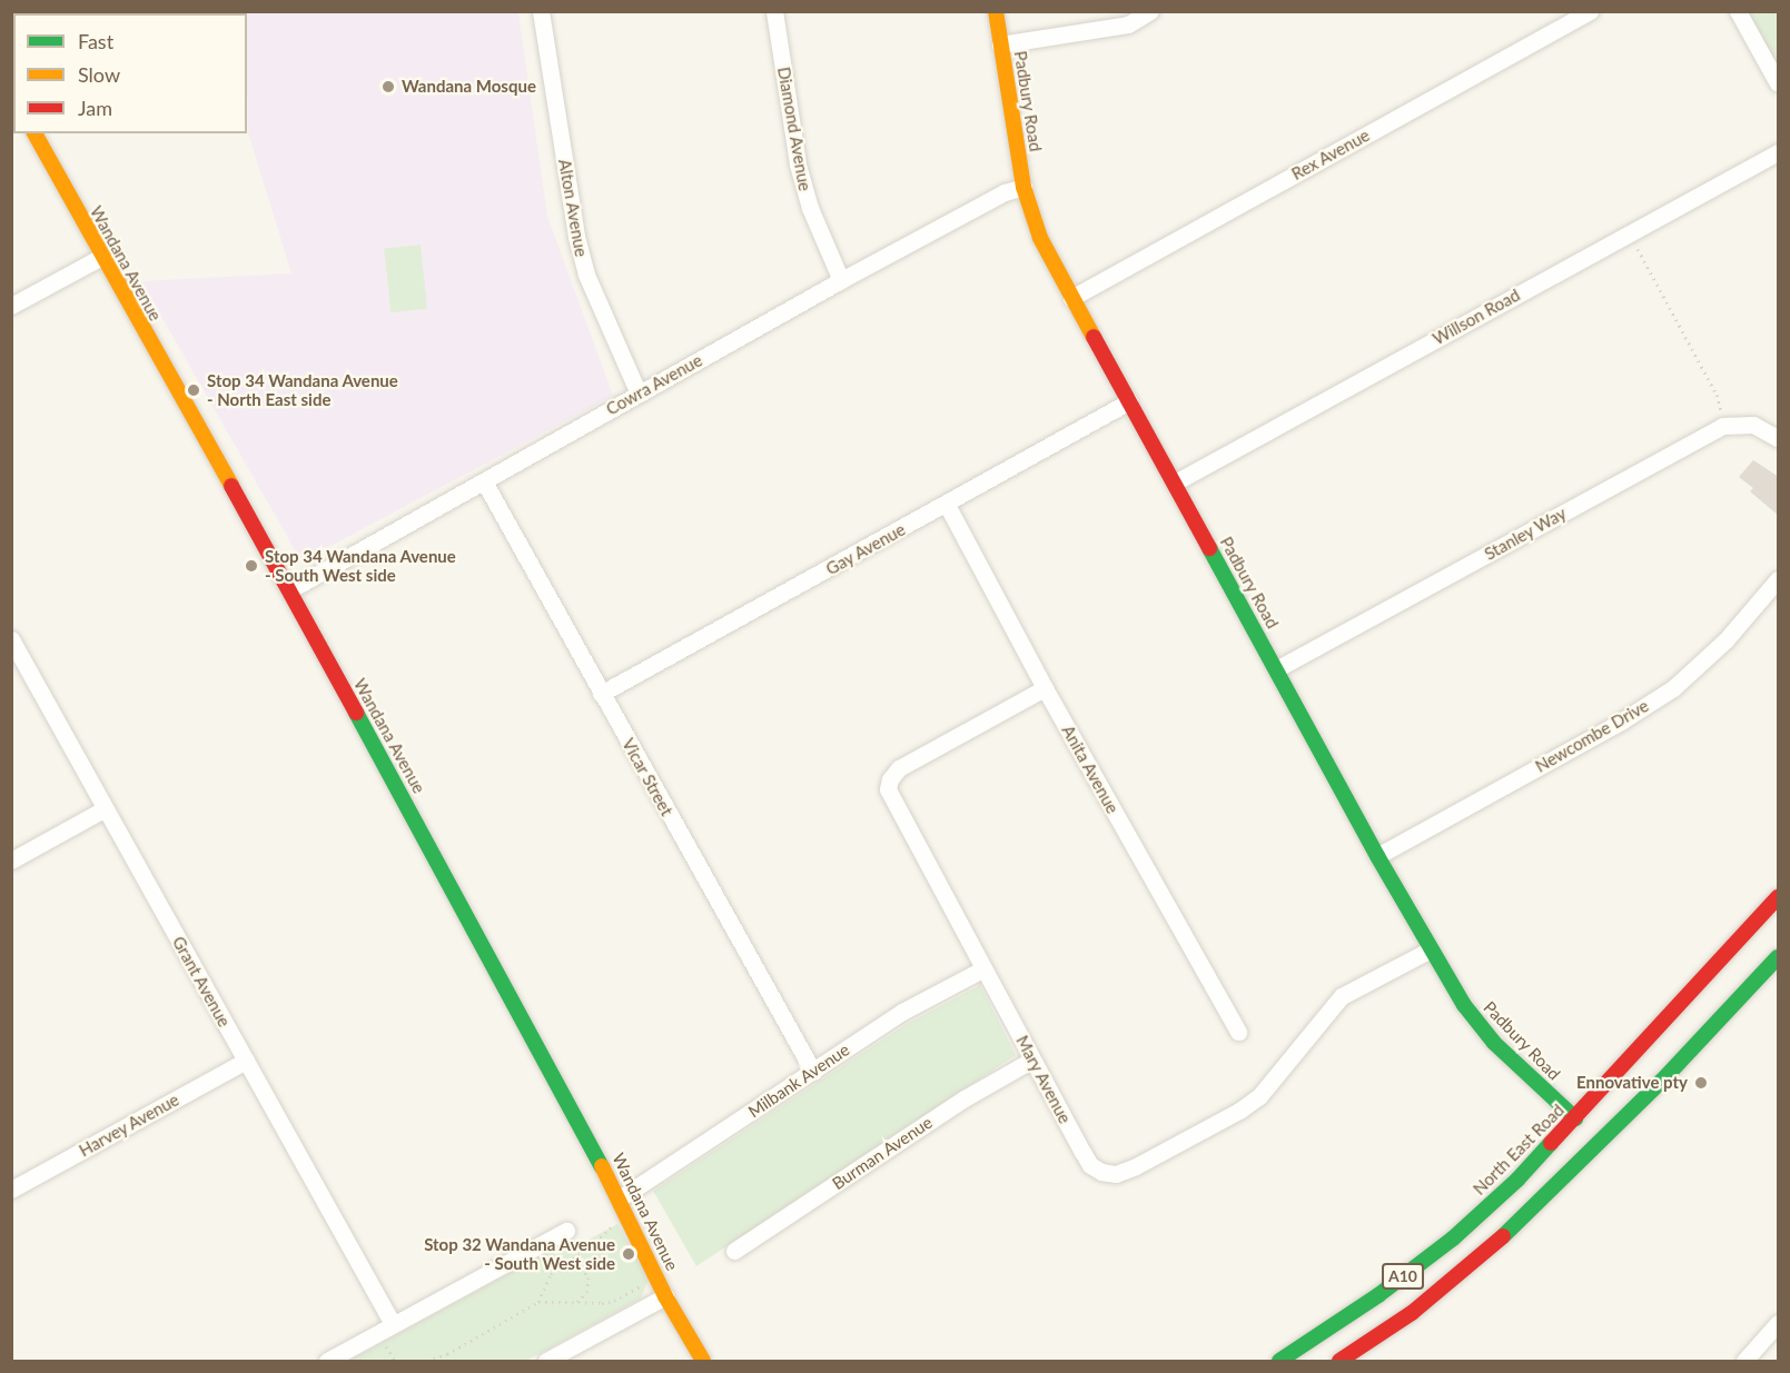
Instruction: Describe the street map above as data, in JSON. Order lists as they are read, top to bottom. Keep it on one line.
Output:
{"streets":{"main road":["Padbury Road","Wandana Avenue","North East Road","A10"],"street":["Diamond Avenue","Rex Avenue","Alton Avenue","Willson Road","Cowra Avenue","Stanley Way","Gay Avenue","Newcombe Drive","Anita Avenue","Vicar Street","Grant Avenue","Mary Avenue","Milbank Avenue","Harvey Avenue","Burman Avenue"]},"crossings":[["Padbury Road","Rex Avenue"],["Padbury Road","Willson Road"],["Padbury Road","Cowra Avenue"],["Padbury Road","Stanley Way"],["Padbury Road","Gay Avenue"],["Padbury Road","Newcombe Drive"],["Padbury Road","Mary Avenue"],["Padbury Road","North East Road"],["Diamond Avenue","Cowra Avenue"],["Alton Avenue","Cowra Avenue"],["Wandana Avenue","Cowra Avenue"],["Wandana Avenue","Milbank Avenue"],["Cowra Avenue","Vicar Street"],["Gay Avenue","Anita Avenue"],["Gay Avenue","Vicar Street"],["Anita Avenue","Mary Avenue"],["Vicar Street","Milbank Avenue"],["Grant Avenue","Harvey Avenue"],["Mary Avenue","Milbank Avenue"],["Mary Avenue","Burman Avenue"]],"places":["Wandana Mosque","Stop 34 Wandana Avenue - North East side","Stop 34 Wandana Avenue - South West side","Ennovative pty","Stop 32 Wandana Avenue - South West side"],"legend":["Fast","Slow","Jam"]}
